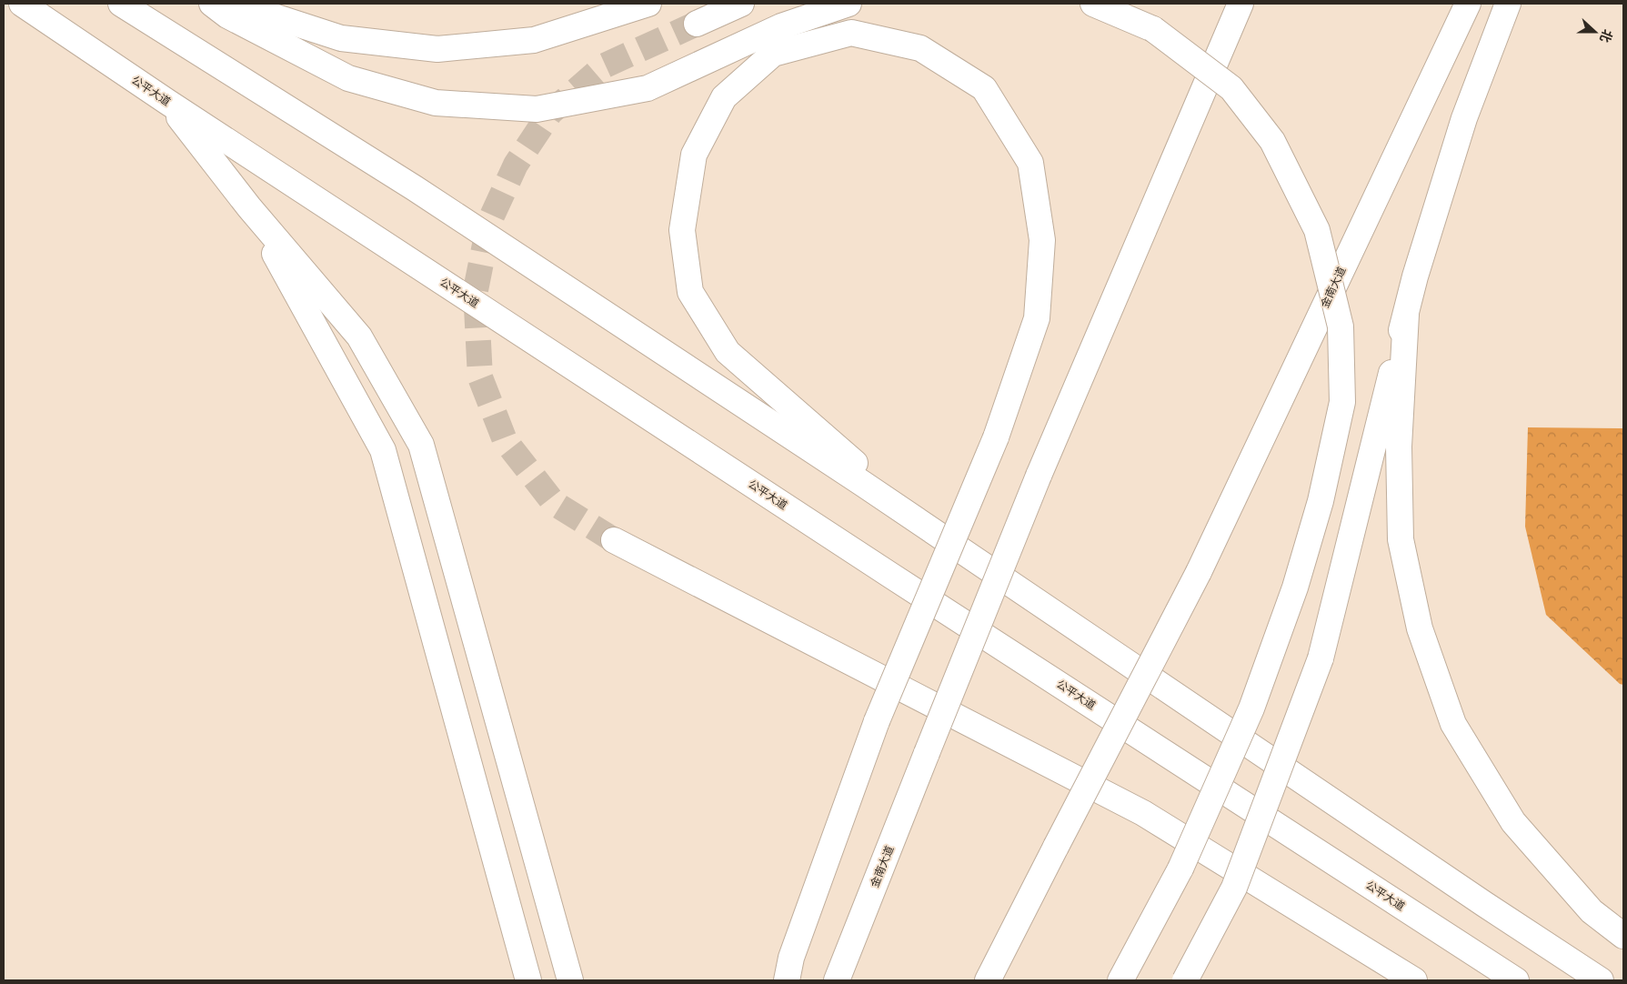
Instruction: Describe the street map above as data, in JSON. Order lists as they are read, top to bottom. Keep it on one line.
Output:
{"streets":{"main road":["公平大道","金南大道"]},"north":"right"}
